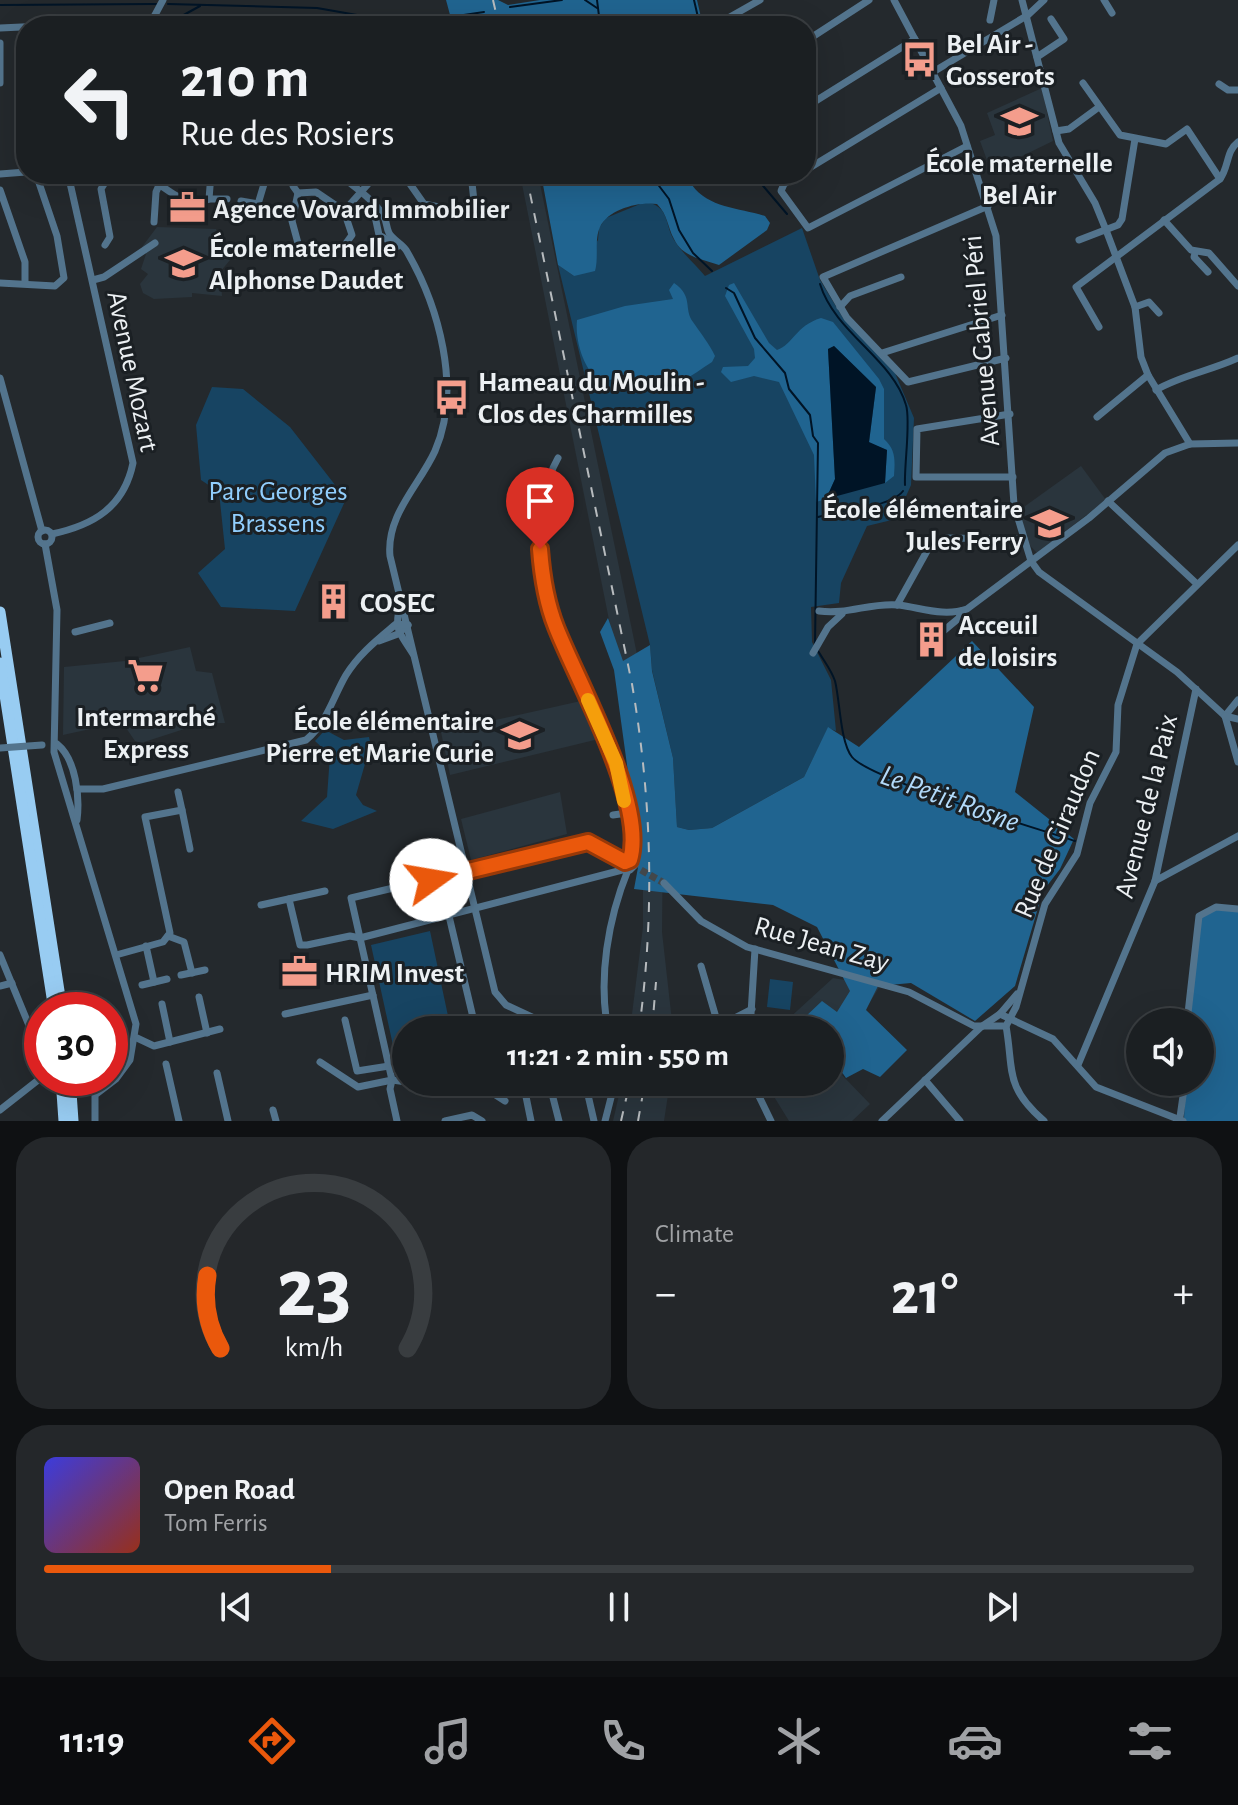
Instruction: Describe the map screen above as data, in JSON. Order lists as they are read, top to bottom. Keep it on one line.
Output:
{"streets":{"street":["Avenue Gabriel Péri","Avenue Mozart","Avenue de la Paix","Rue de Giraudon","Rue Jean Zay"]},"water":["Le Petit Rosne"],"parks":["Parc Georges Brassens"],"places":{"bus stop":["Bel Air - Gosserots","Hameau du Moulin - Clos des Charmilles"],"school or university":["École maternelle Bel Air","École maternelle Alphonse Daudet","École élémentaire Jules Ferry","École élémentaire Pierre et Marie Curie"],"office":["Agence Vovard Immobilier","HRIM Invest"],"building":["COSEC","Acceuil de loisirs"],"supermarket":["Intermarché Express"]},"page":{"turn":["210 m","Rue des Rosiers"],"limit":"30","trip":"11:21 · 2 min · 550 m","tile":"Climate","heat":["−","21°","+"],"song":["Open Road","Tom Ferris"],"tabs":"11:19","gauge":["23","km/h"]}}
